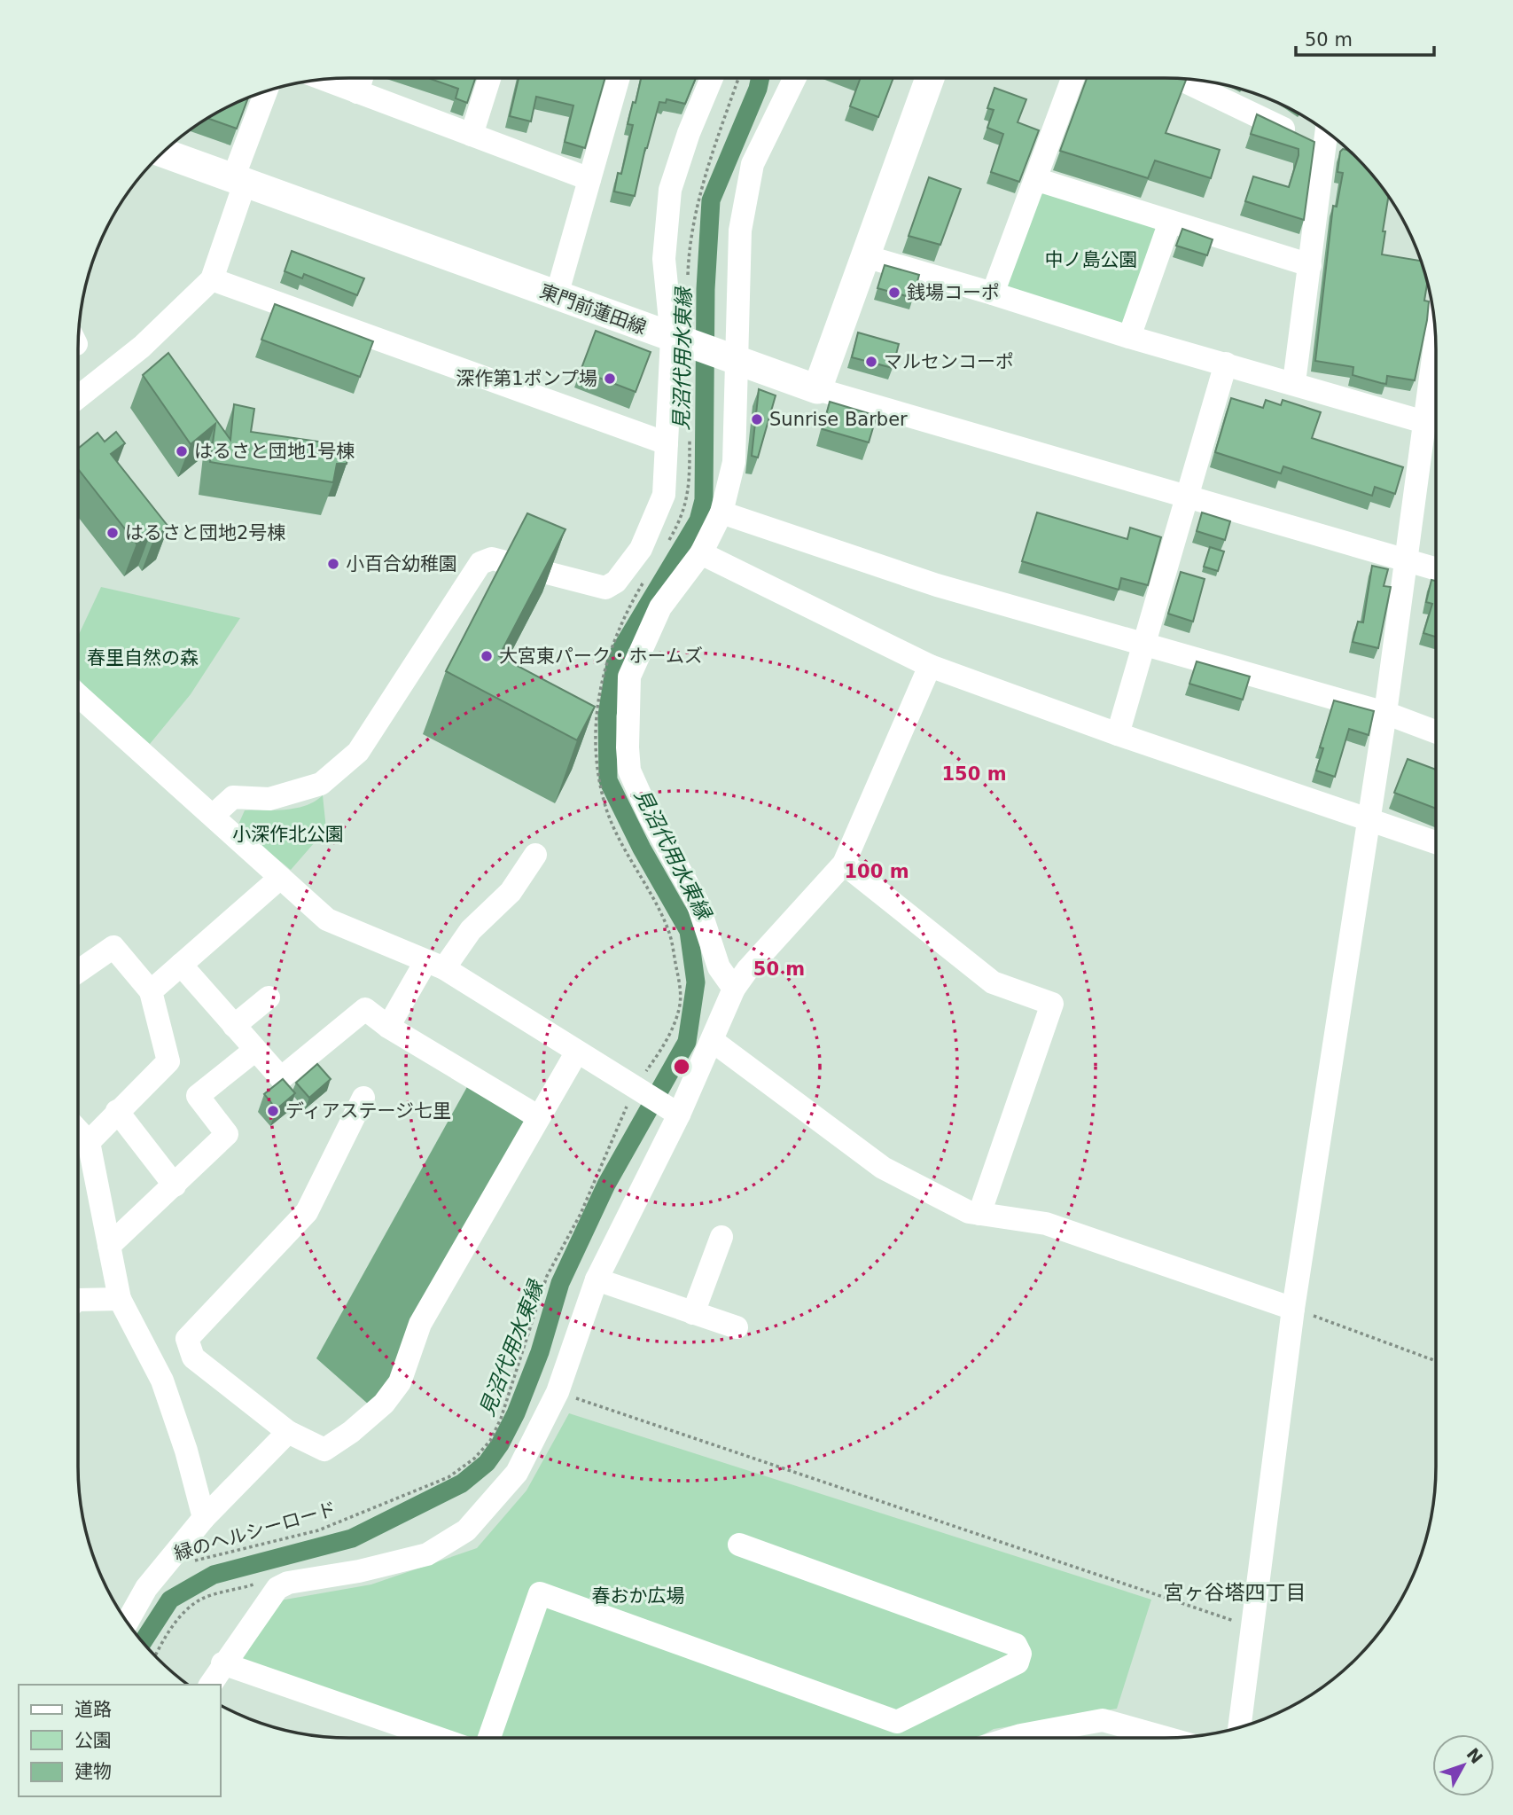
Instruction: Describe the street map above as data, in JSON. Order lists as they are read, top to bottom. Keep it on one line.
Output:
{"streets":{"main road":["東門前蓮田線"],"path":["緑のヘルシーロード"]},"districts":["宮ヶ谷塔四丁目"],"water":["見沼代用水東縁"],"parks":["中ノ島公園","春里自然の森","小深作北公園","春おか広場"],"places":["銭場コーポ","マルセンコーポ","深作第1ポンプ場","Sunrise Barber","はるさと団地1号棟","はるさと団地2号棟","小百合幼稚園","大宮東パーク・ホームズ","ディアステージ七里"],"legend":["道路","公園","建物"],"scale_bar":"50 m","north":"top right","rings":["150 m","100 m","50 m"]}
